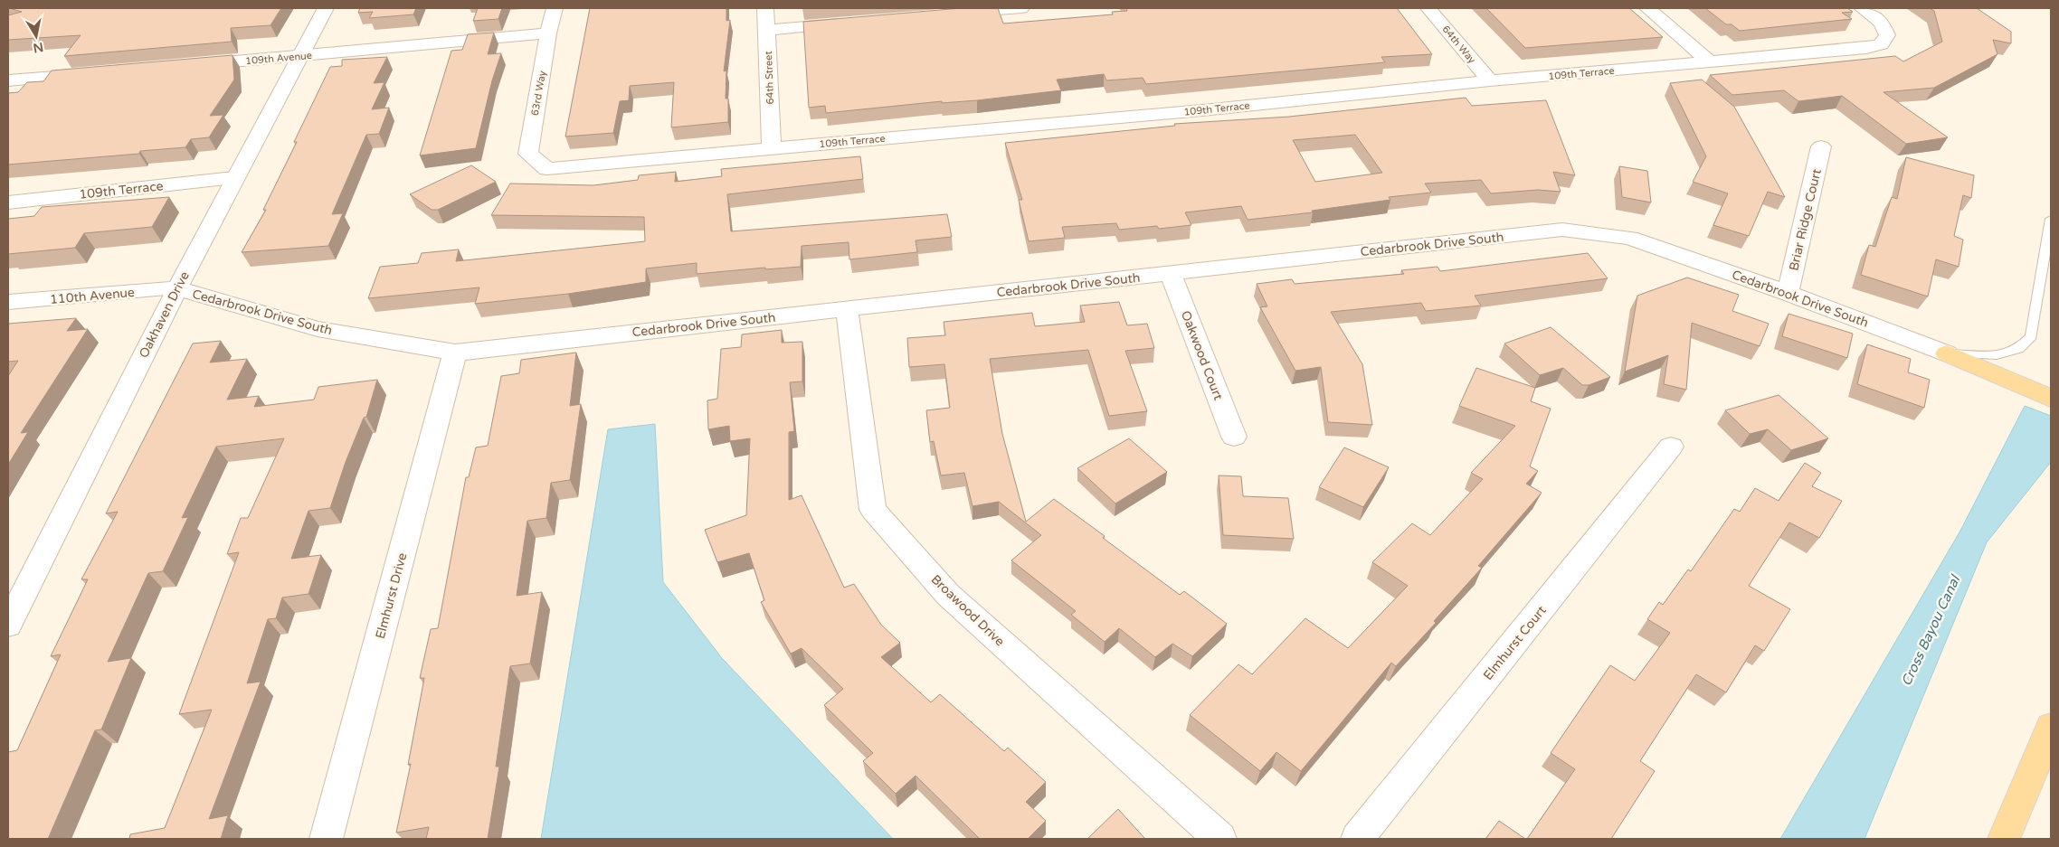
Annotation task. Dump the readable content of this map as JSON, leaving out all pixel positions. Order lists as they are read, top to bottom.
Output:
{
  "streets": {
    "street": [
      "64th Way",
      "109th Avenue",
      "109th Terrace",
      "64th Street",
      "63rd Way",
      "Briar Ridge Court",
      "Cedarbrook Drive South",
      "110th Avenue",
      "Oakhaven Drive",
      "Oakwood Court",
      "Elmhurst Drive",
      "Broawood Drive",
      "Elmhurst Court"
    ]
  },
  "crossings": [
    ["64th Way", "109th Terrace"],
    ["109th Avenue", "63rd Way"],
    ["109th Avenue", "Oakhaven Drive"],
    ["109th Terrace", "64th Street"],
    ["109th Terrace", "63rd Way"],
    ["109th Terrace", "Oakhaven Drive"],
    ["Briar Ridge Court", "Cedarbrook Drive South"],
    ["Cedarbrook Drive South", "110th Avenue"],
    ["Cedarbrook Drive South", "Oakhaven Drive"],
    ["Cedarbrook Drive South", "Oakwood Court"],
    ["Cedarbrook Drive South", "Elmhurst Drive"],
    ["Cedarbrook Drive South", "Broawood Drive"],
    ["110th Avenue", "Oakhaven Drive"]
  ],
  "water": ["Cross Bayou Canal"],
  "north": "bottom"
}
